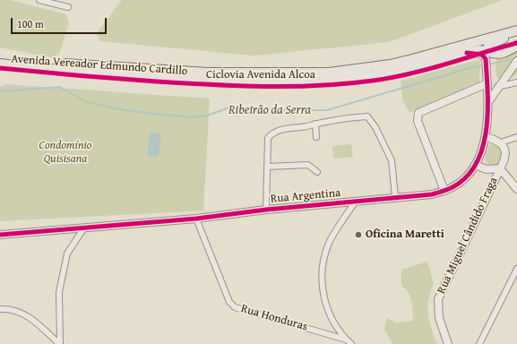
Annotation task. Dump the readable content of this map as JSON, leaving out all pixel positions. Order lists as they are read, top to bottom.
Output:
{
  "streets": {
    "main road": ["Avenida Vereador Edmundo Cardillo"],
    "street": ["Rua Argentina", "Rua Miguel Cândido Fraga", "Rua Honduras"],
    "cycle path": ["Ciclovia Avenida Alcoa"]
  },
  "crossings": [
    ["Avenida Vereador Edmundo Cardillo", "Rua Argentina"],
    ["Rua Argentina", "Rua Honduras"]
  ],
  "water": ["Ribeirão da Serra"],
  "parks": ["Condomínio Quisisana"],
  "places": ["Oficina Maretti"],
  "scale_bar": "100 m"
}
